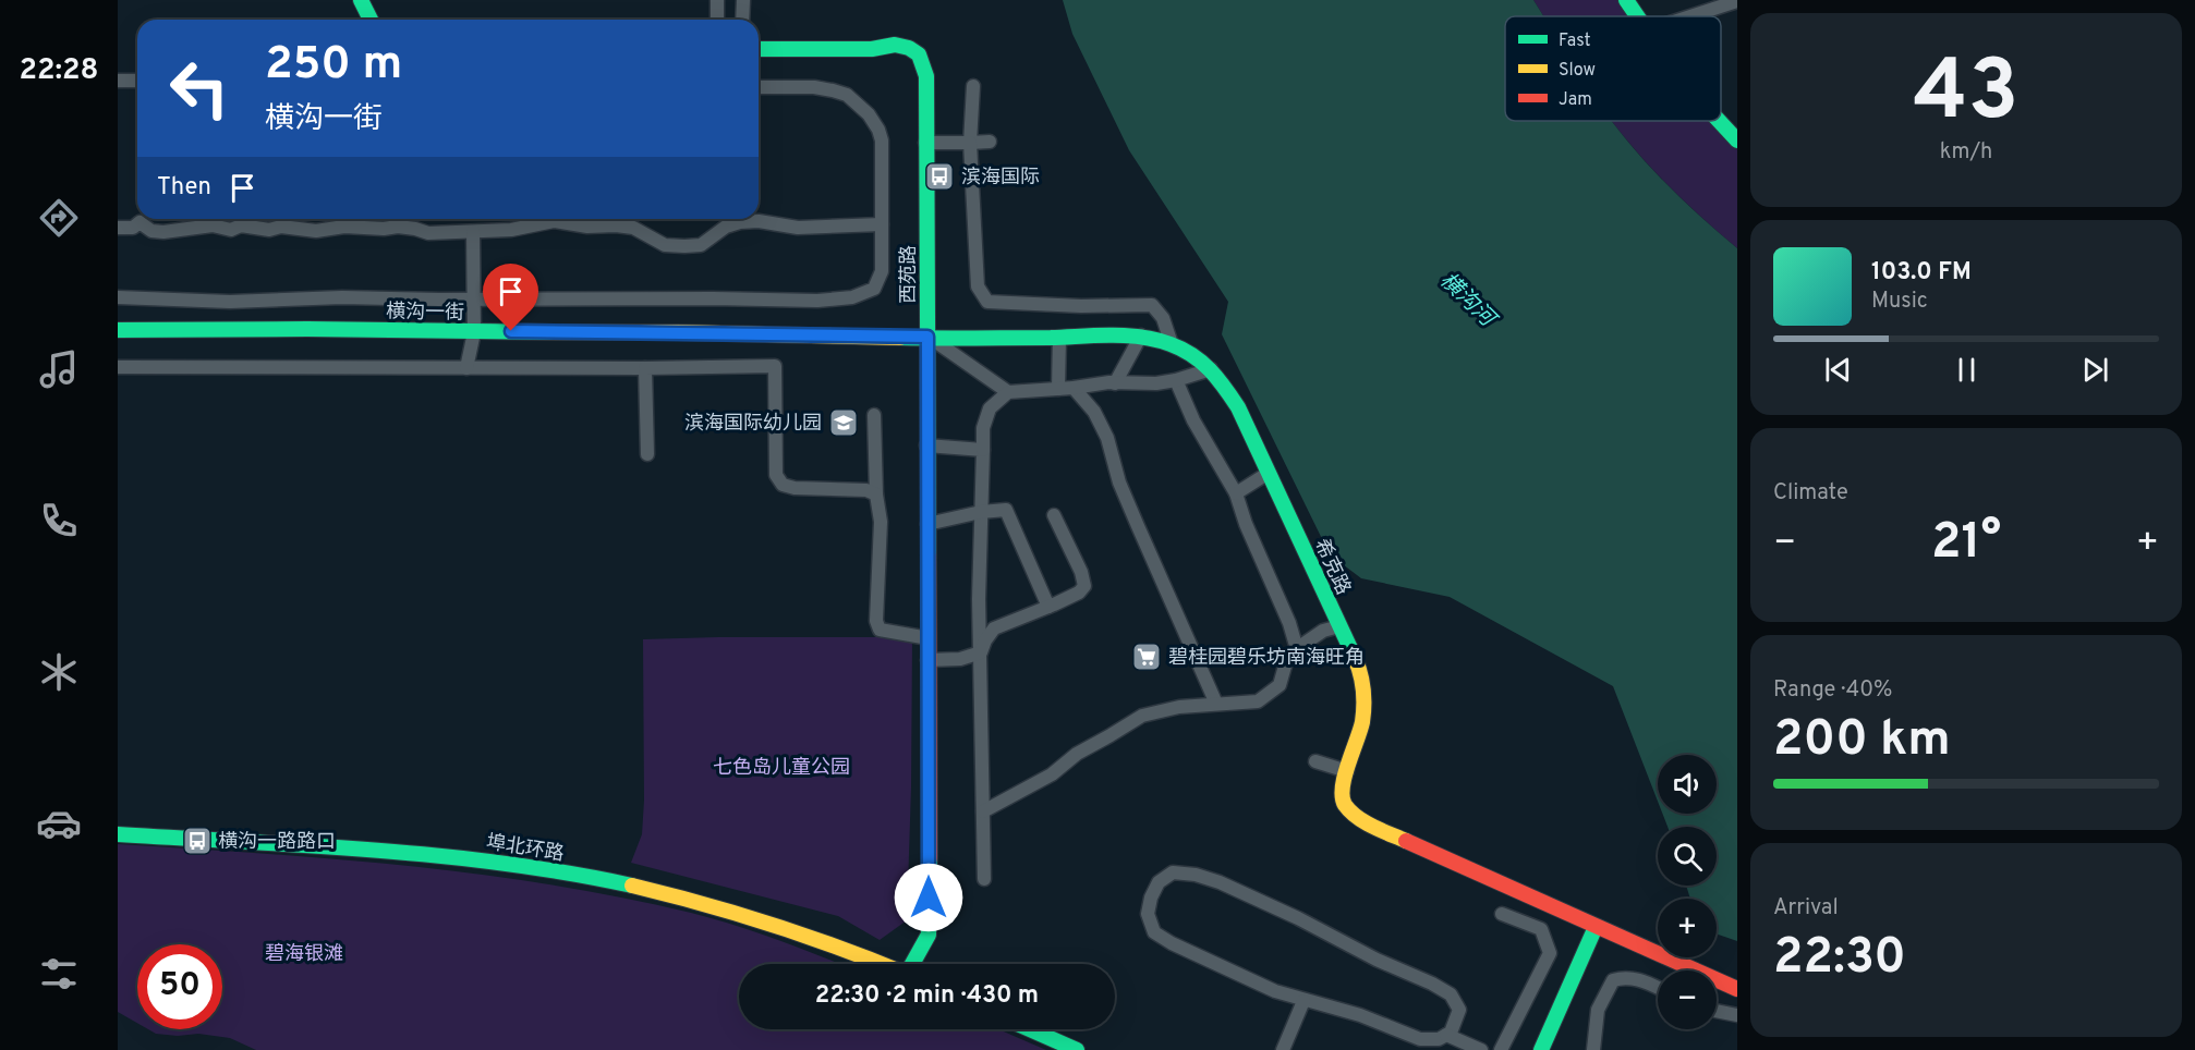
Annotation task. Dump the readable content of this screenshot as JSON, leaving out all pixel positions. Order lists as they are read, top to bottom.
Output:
{
  "streets": {
    "main road": [
      "西苑路",
      "横沟一街",
      "希克路",
      "埠北环路"
    ]
  },
  "crossings": [
    ["西苑路", "横沟一街"],
    ["西苑路", "希克路"],
    ["横沟一街", "希克路"]
  ],
  "water": ["横沟河"],
  "parks": ["七色岛儿童公园", "碧海银滩"],
  "places": {
    "bus stop": ["滨海国际", "横沟一路路口"],
    "school or university": ["滨海国际幼儿园"],
    "supermarket": ["碧桂园·碧乐坊南海旺角"]
  },
  "legend": ["Fast", "Slow", "Jam"],
  "page": {
    "tabs": "22:28",
    "tile": [
      ["43", "km/h"],
      "Climate",
      ["Range · 40%", "200 km"],
      ["Arrival", "22:30"]
    ],
    "turn": ["250 m", "横沟一街"],
    "then": "Then",
    "song": ["103.0 FM", "Music"],
    "heat": ["−", "21°", "+"],
    "map_buttons": ["+", "−"],
    "limit": "50",
    "trip": "22:30 · 2 min · 430 m"
  }
}
